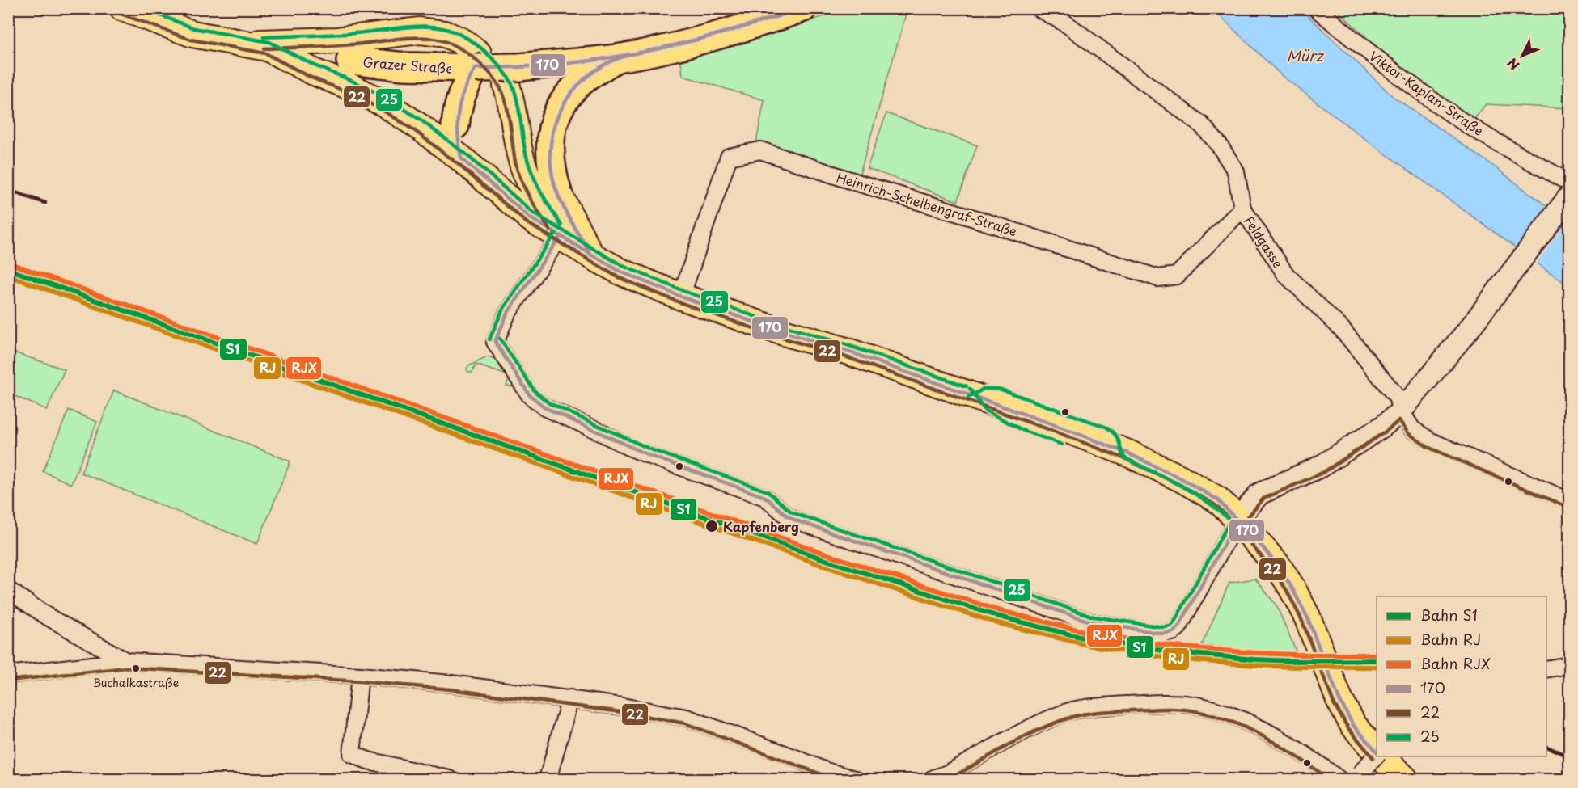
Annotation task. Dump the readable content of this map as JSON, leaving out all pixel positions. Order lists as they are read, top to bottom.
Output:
{
  "streets": {
    "highway": ["Grazer Straße"],
    "street": ["Viktor-Kaplan-Straße", "Heinrich-Scheibengraf-Straße", "Feldgasse"]
  },
  "crossings": [
    ["Heinrich-Scheibengraf-Straße", "Feldgasse"]
  ],
  "water": ["Mürz"],
  "places": ["Kapfenberg", "Buchalkastraße"],
  "lines": [
    "transit line 170",
    "transit line 25",
    "transit line 22",
    "rail line RJX",
    "rail line S1",
    "rail line RJ"
  ],
  "legend": [
    "Bahn S1",
    "Bahn RJ",
    "Bahn RJX",
    "170",
    "22",
    "25"
  ],
  "north": "bottom left"
}
